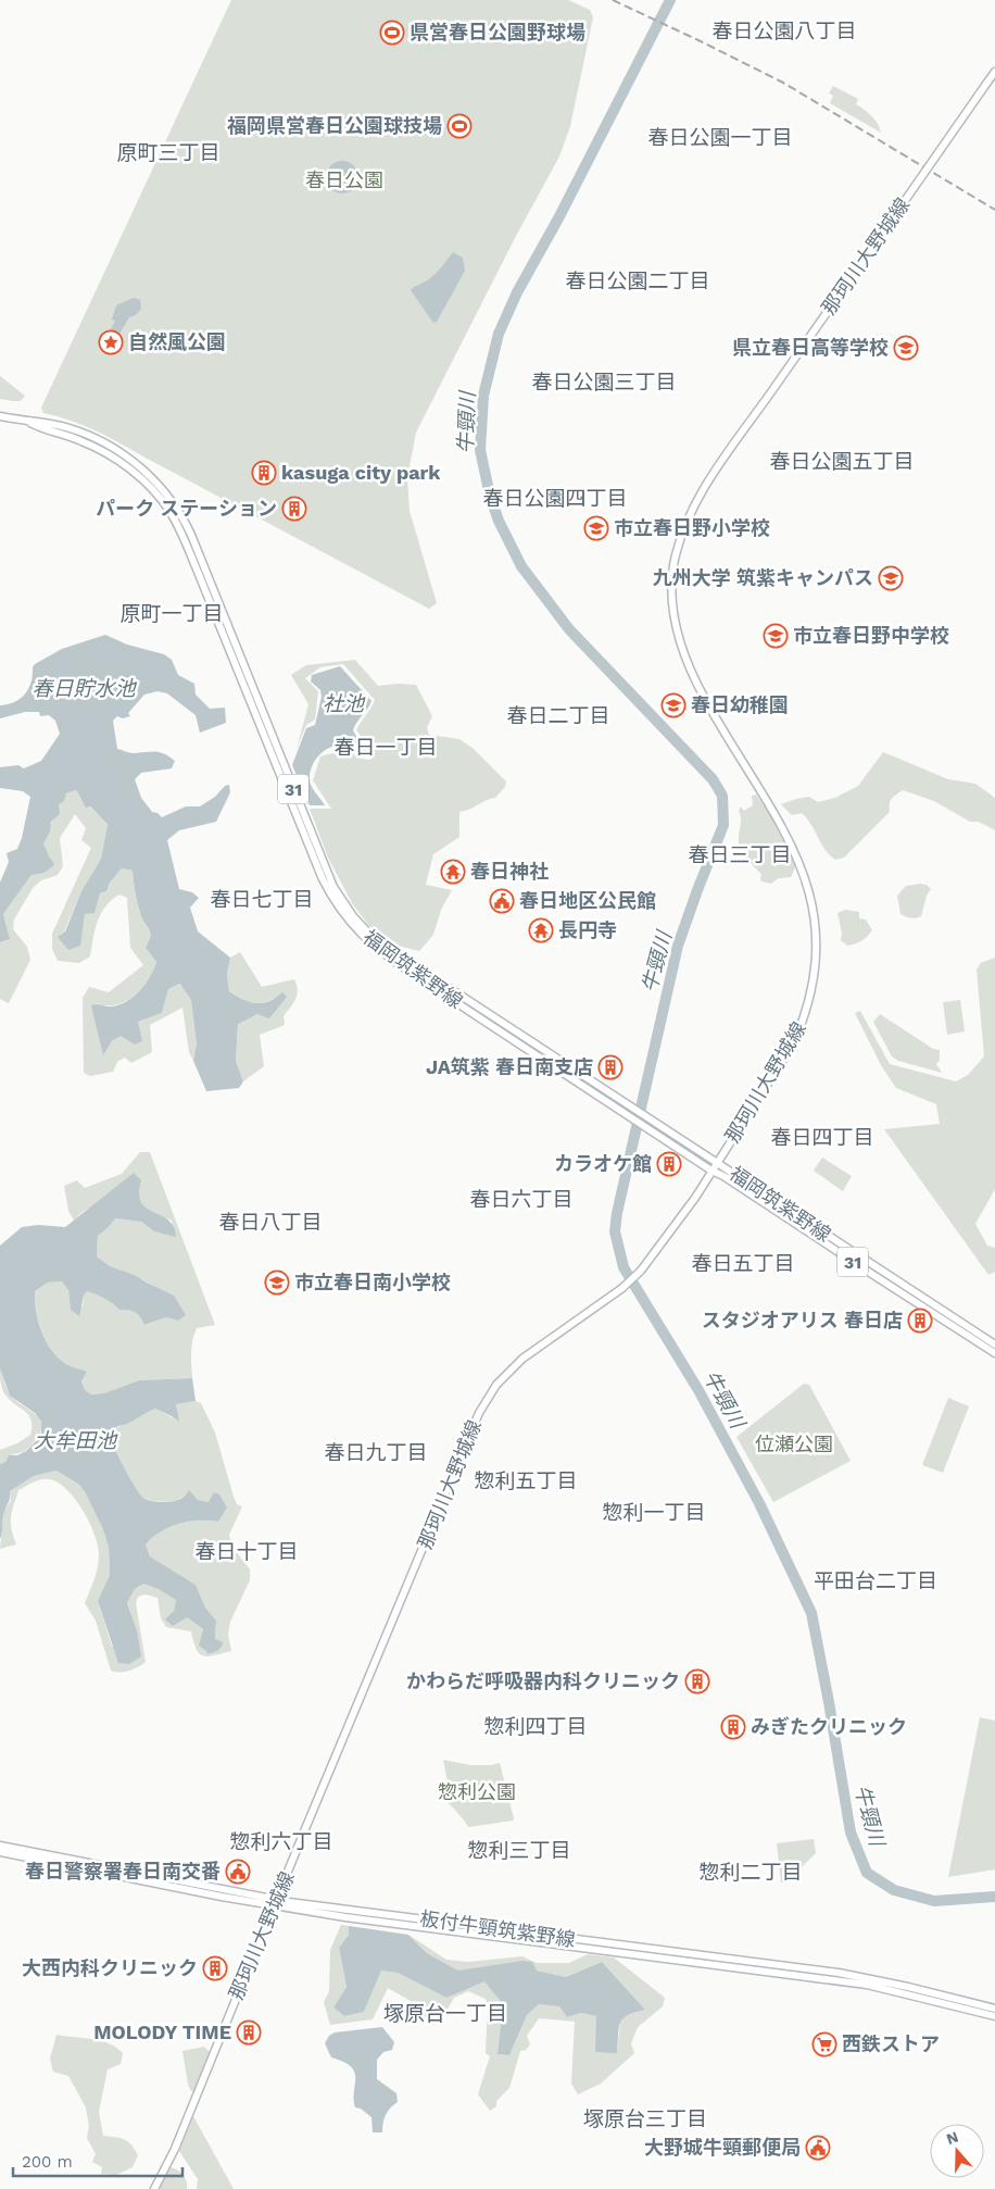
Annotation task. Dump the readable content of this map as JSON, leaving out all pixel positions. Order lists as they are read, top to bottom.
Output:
{
  "streets": {
    "main road": [
      "那珂川大野城線",
      "31",
      "福岡筑紫野線",
      "板付牛頸筑紫野線"
    ]
  },
  "crossings": [
    ["那珂川大野城線", "福岡筑紫野線"],
    ["那珂川大野城線", "板付牛頸筑紫野線"]
  ],
  "districts": [
    "春日公園八丁目",
    "春日公園一丁目",
    "原町三丁目",
    "春日公園二丁目",
    "春日公園三丁目",
    "春日公園五丁目",
    "春日公園四丁目",
    "原町一丁目",
    "春日二丁目",
    "春日一丁目",
    "春日三丁目",
    "春日七丁目",
    "春日四丁目",
    "春日六丁目",
    "春日八丁目",
    "春日五丁目",
    "春日九丁目",
    "惣利五丁目",
    "惣利一丁目",
    "春日十丁目",
    "平田台二丁目",
    "惣利四丁目",
    "惣利六丁目",
    "惣利三丁目",
    "惣利二丁目",
    "塚原台一丁目",
    "塚原台三丁目"
  ],
  "water": [
    "牛頸川",
    "春日貯水池",
    "社池",
    "大牟田池"
  ],
  "parks": ["春日公園", "位瀬公園", "惣利公園"],
  "places": {
    "sports": ["県営春日公園野球場", "福岡県営春日公園球技場"],
    "place": ["自然風公園"],
    "school or university": [
      "県立春日高等学校",
      "市立春日野小学校",
      "九州大学 筑紫キャンパス",
      "市立春日野中学校",
      "春日幼稚園",
      "市立春日南小学校"
    ],
    "building": [
      "kasuga city park",
      "パーク ステーション",
      "JA筑紫 春日南支店",
      "カラオケ館",
      "スタジオアリス 春日店",
      "かわらだ呼吸器内科クリニック",
      "みぎたクリニック",
      "大西内科クリニック",
      "MOLODY TIME"
    ],
    "temple": ["春日神社", "長円寺"],
    "public building": ["春日地区公民館", "春日警察署春日南交番", "大野城牛頸郵便局"],
    "supermarket": ["西鉄ストア"]
  },
  "scale_bar": "200 m",
  "north": "top"
}
